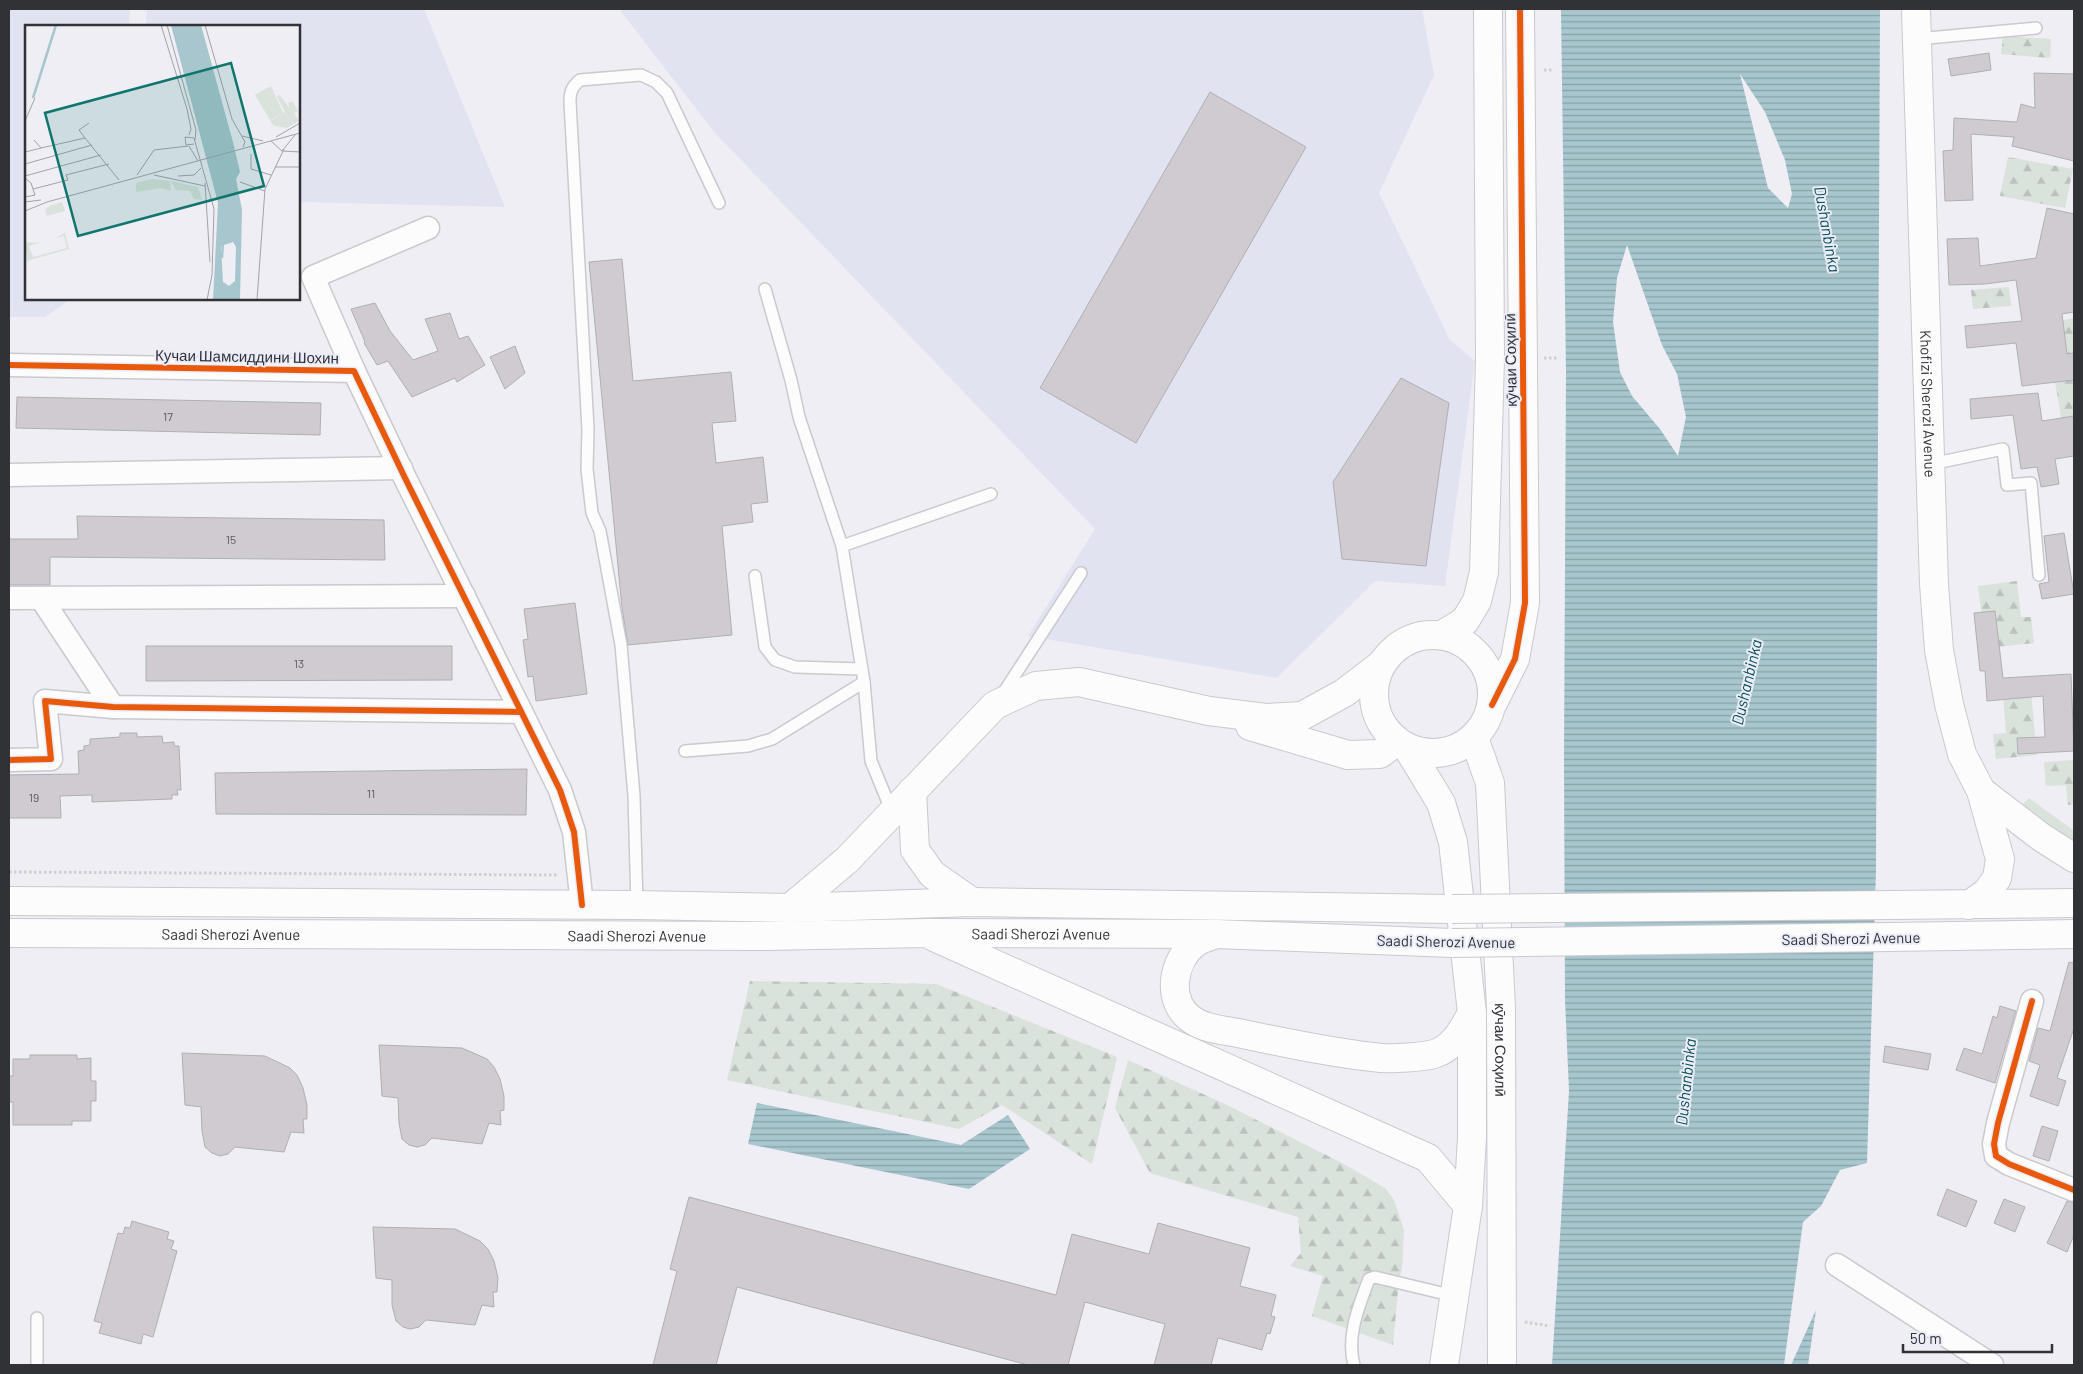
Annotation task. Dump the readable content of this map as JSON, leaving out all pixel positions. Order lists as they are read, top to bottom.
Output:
{
  "streets": {
    "main road": ["кӯчаи Соҳилӣ", "Khofizi Sherozi Avenue", "Saadi Sherozi Avenue"],
    "street": ["Кучаи Шамсиддини Шохин"]
  },
  "crossings": [
    ["Кучаи Шамсиддини Шохин", "Saadi Sherozi Avenue"]
  ],
  "water": ["Dushanbinka"],
  "house_numbers": [
    "17",
    "15",
    "13",
    "11",
    "19"
  ],
  "scale_bar": "50 m"
}
